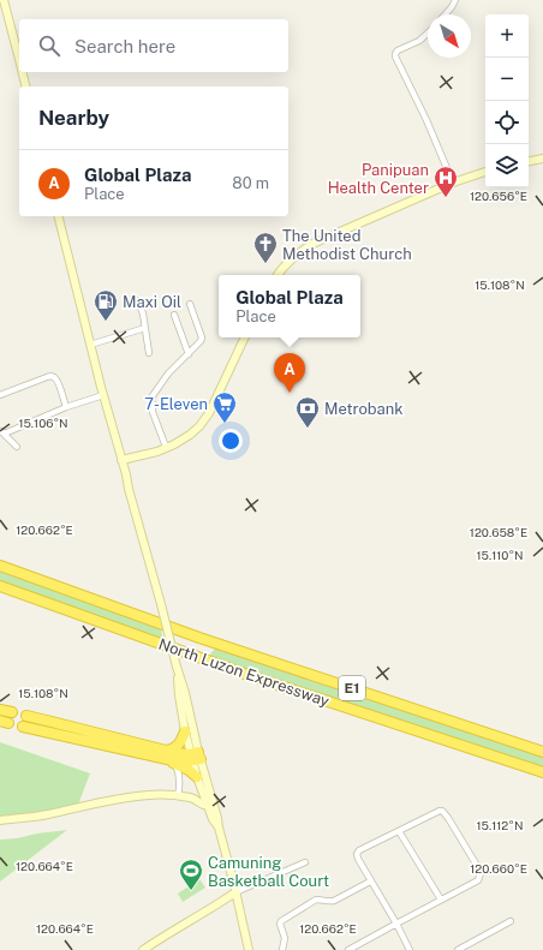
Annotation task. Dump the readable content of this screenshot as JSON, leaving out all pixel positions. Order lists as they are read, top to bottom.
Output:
{
  "streets": {
    "highway": ["North Luzon Expressway", "E1"]
  },
  "places": {
    "hospital": ["Panipuan Health Center"],
    "church": ["The United Methodist Church"],
    "fuel station": ["Maxi Oil"],
    "supermarket": ["7-Eleven"],
    "bank": ["Metrobank"],
    "sports": ["Camuning Basketball Court"]
  },
  "north": "bottom right",
  "page": {
    "map_buttons": ["+", "−"],
    "search": "Search here",
    "heading": "Nearby",
    "list": [
      {
        "mark": "A",
        "name": "Global Plaza",
        "note": "Place",
        "value": "80 m"
      }
    ],
    "popup": ["Global Plaza", "Place"],
    "pins": "A"
  },
  "coordinates": [
    "120.656°E",
    "15.108°N",
    "15.106°N",
    "120.662°E",
    "120.658°E",
    "15.110°N",
    "15.112°N",
    "120.664°E",
    "120.660°E"
  ]
}
